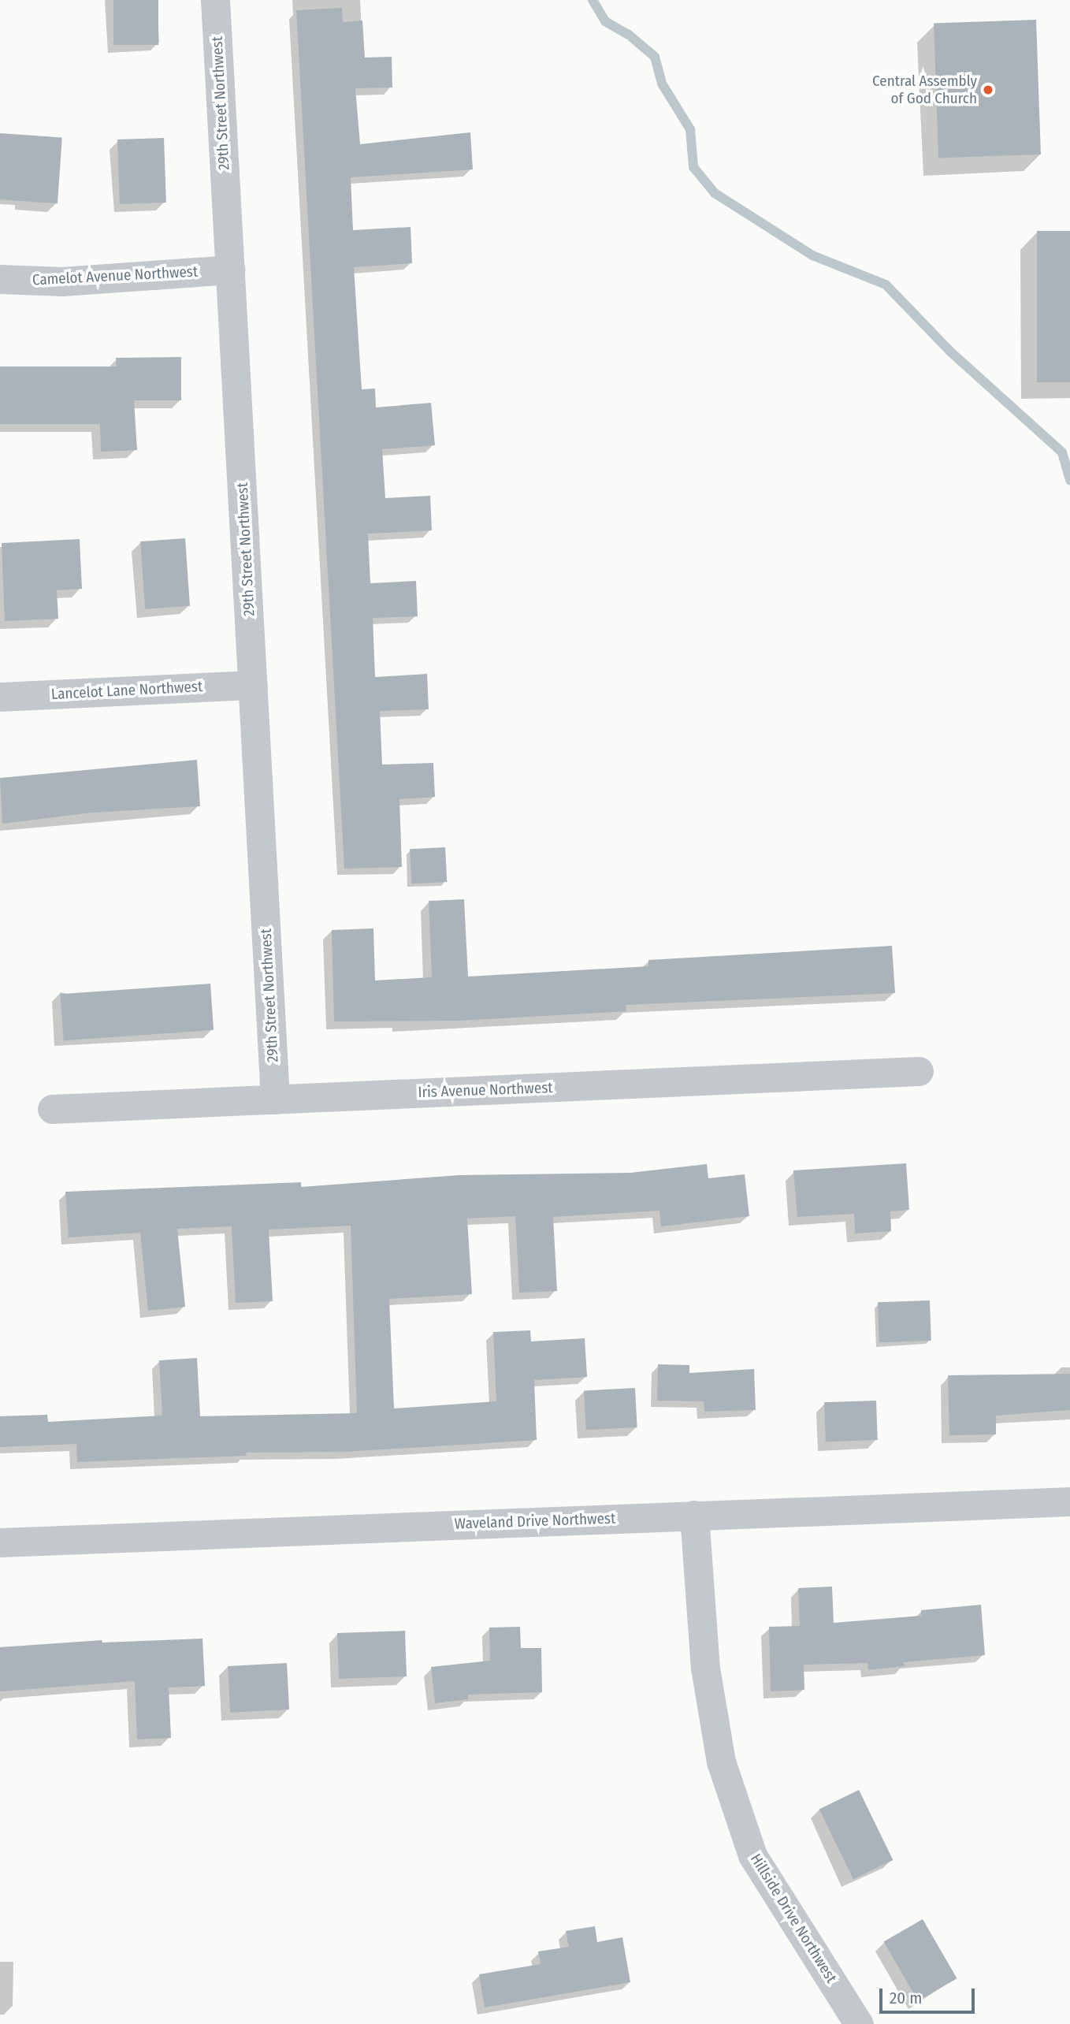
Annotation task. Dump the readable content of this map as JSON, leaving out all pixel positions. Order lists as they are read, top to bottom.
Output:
{
  "streets": {
    "street": [
      "29th Street Northwest",
      "Camelot Avenue Northwest",
      "Lancelot Lane Northwest",
      "Iris Avenue Northwest",
      "Waveland Drive Northwest",
      "Hillside Drive Northwest"
    ]
  },
  "crossings": [
    ["29th Street Northwest", "Camelot Avenue Northwest"],
    ["29th Street Northwest", "Lancelot Lane Northwest"],
    ["29th Street Northwest", "Iris Avenue Northwest"],
    ["Waveland Drive Northwest", "Hillside Drive Northwest"]
  ],
  "places": ["Central Assembly of God Church"],
  "scale_bar": "20 m"
}
